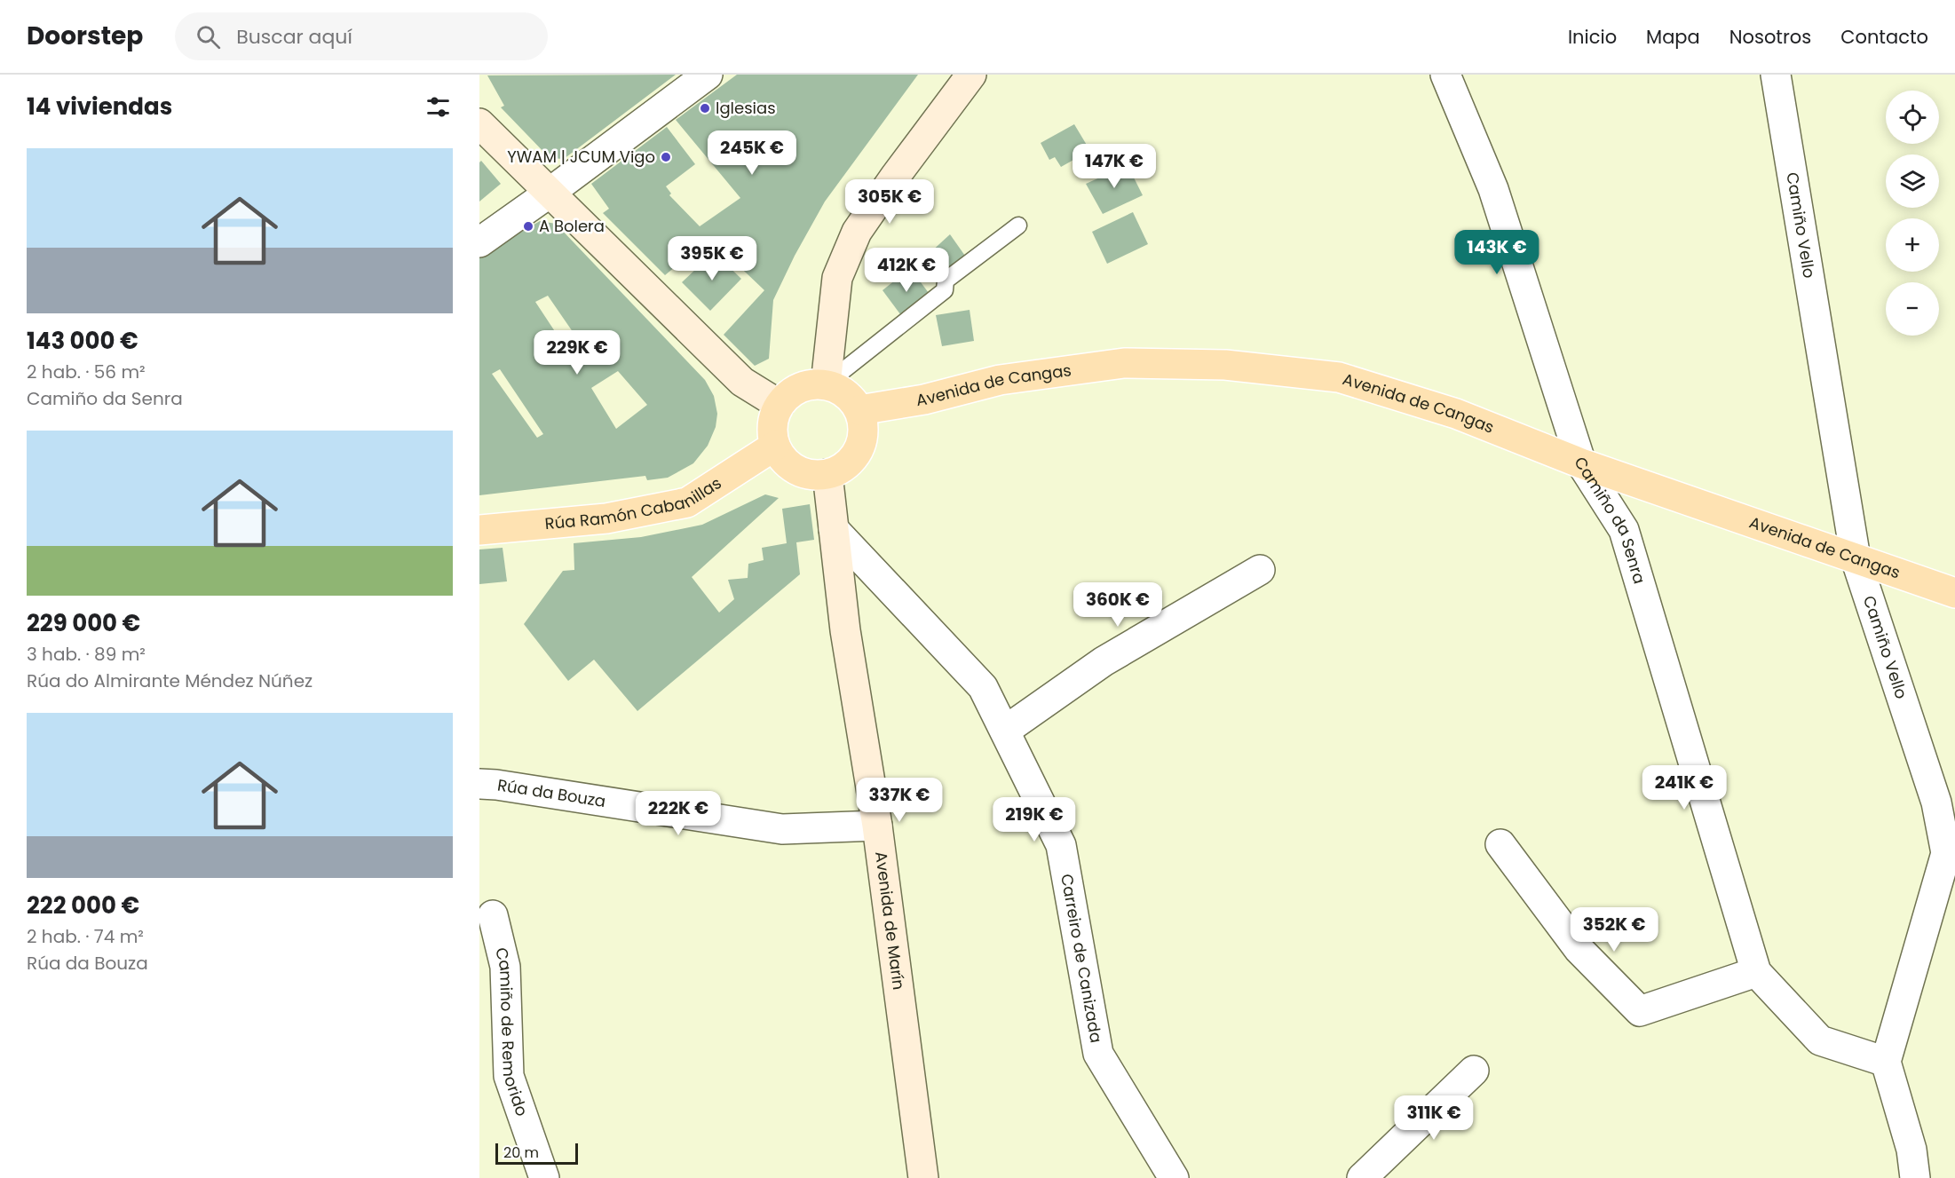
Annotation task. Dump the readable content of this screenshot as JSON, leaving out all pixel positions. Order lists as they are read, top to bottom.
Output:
{
  "streets": {
    "main road": ["Avenida de Cangas", "Rúa Ramón Cabanillas"],
    "street": [
      "Camiño Vello",
      "Camiño da Senra",
      "Rúa da Bouza",
      "Avenida de Marín",
      "Carreiro de Canizada",
      "Camiño de Remorido"
    ]
  },
  "crossings": [
    ["Camiño Vello", "Avenida de Cangas"],
    ["Camiño Vello", "Camiño da Senra"],
    ["Avenida de Cangas", "Rúa Ramón Cabanillas"],
    ["Avenida de Cangas", "Camiño da Senra"],
    ["Avenida de Cangas", "Avenida de Marín"],
    ["Rúa Ramón Cabanillas", "Avenida de Marín"],
    ["Rúa da Bouza", "Avenida de Marín"],
    ["Avenida de Marín", "Carreiro de Canizada"]
  ],
  "places": ["Iglesias", "YWAM | JCUM Vigo", "A Bolera"],
  "scale_bar": "20 m",
  "page": {
    "header": "Doorstep",
    "search": "Buscar aquí",
    "nav": [
      "Inicio",
      "Mapa",
      "Nosotros",
      "Contacto"
    ],
    "heading": "14 viviendas",
    "map_buttons": ["+", "−"],
    "price": [
      "245K €",
      "147K €",
      "305K €",
      "143K €",
      "395K €",
      "412K €",
      "229K €",
      "360K €",
      "241K €",
      "337K €",
      "222K €",
      "219K €",
      "352K €",
      "311K €"
    ],
    "list": [
      {
        "name": "143 000 €",
        "note": "2 hab. · 56 m² · Camiño da Senra"
      },
      {
        "name": "229 000 €",
        "note": "3 hab. · 89 m² · Rúa do Almirante Méndez Núñez"
      },
      {
        "name": "222 000 €",
        "note": "2 hab. · 74 m² · Rúa da Bouza"
      }
    ],
    "scale": "20 m"
  }
}
